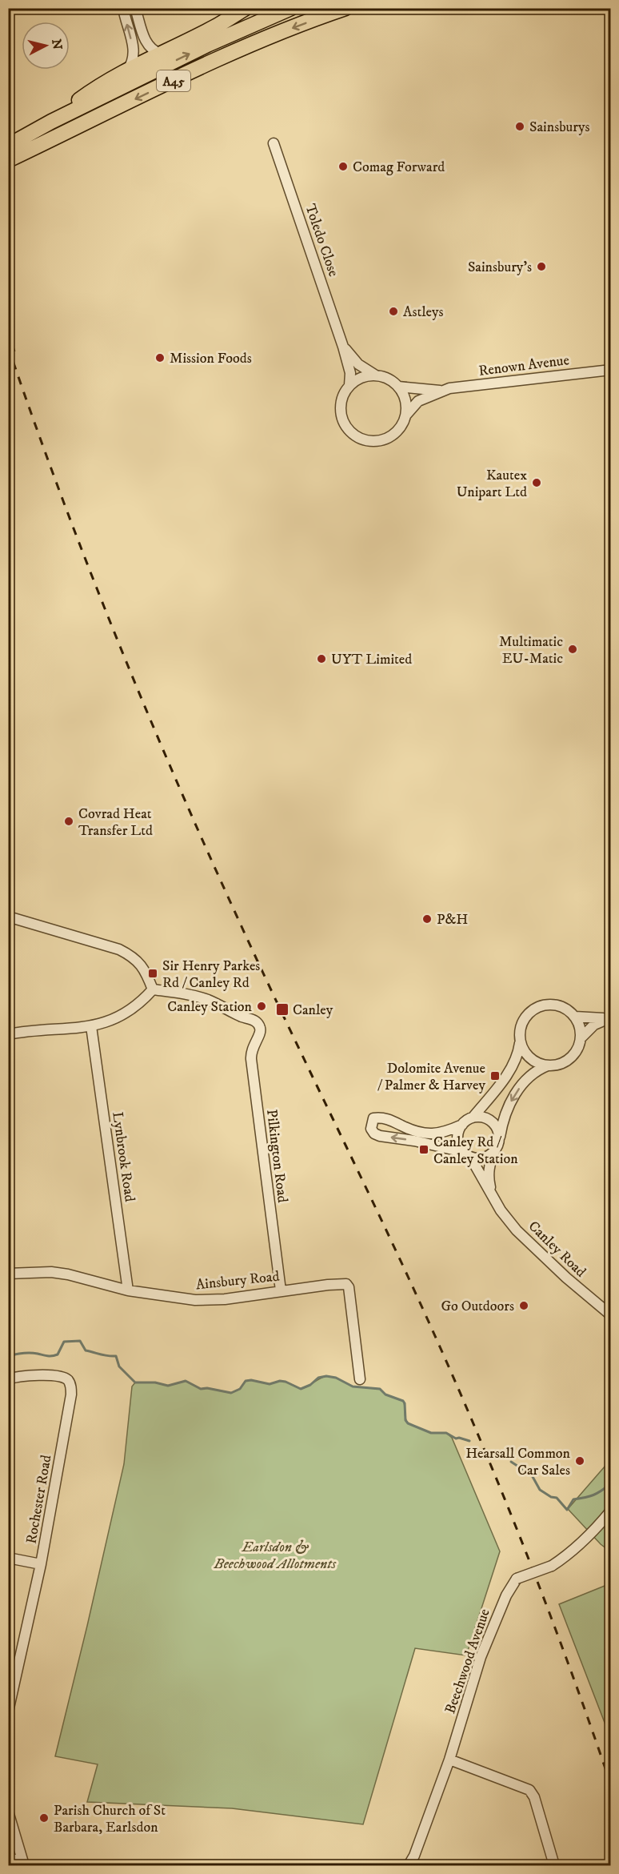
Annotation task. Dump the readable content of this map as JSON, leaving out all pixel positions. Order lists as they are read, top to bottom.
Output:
{
  "streets": {
    "highway": ["A45"],
    "street": [
      "Toledo Close",
      "Renown Avenue",
      "Pilkington Road",
      "Lynbrook Road",
      "Canley Road",
      "Ainsbury Road",
      "Rochester Road",
      "Beechwood Avenue"
    ]
  },
  "crossings": [
    ["Toledo Close", "Renown Avenue"],
    ["Pilkington Road", "Ainsbury Road"],
    ["Lynbrook Road", "Ainsbury Road"]
  ],
  "parks": ["Earlsdon & Beechwood Allotments"],
  "places": {
    "other": [
      "Sainsburys",
      "Comag Forward",
      "Sainsbury's",
      "Astleys",
      "Mission Foods",
      "Kautex Unipart Ltd",
      "Multimatic EU-Matic",
      "UYT Limited",
      "Covrad Heat Transfer Ltd",
      "P&H",
      "Canley Station",
      "Go Outdoors",
      "Hearsall Common Car Sales",
      "Parish Church of St Barbara, Earlsdon"
    ],
    "transit": [
      "Sir Henry Parkes Rd / Canley Rd",
      "Canley",
      "Dolomite Avenue / Palmer & Harvey",
      "Canley Rd / Canley Station"
    ]
  },
  "north": "right"
}
